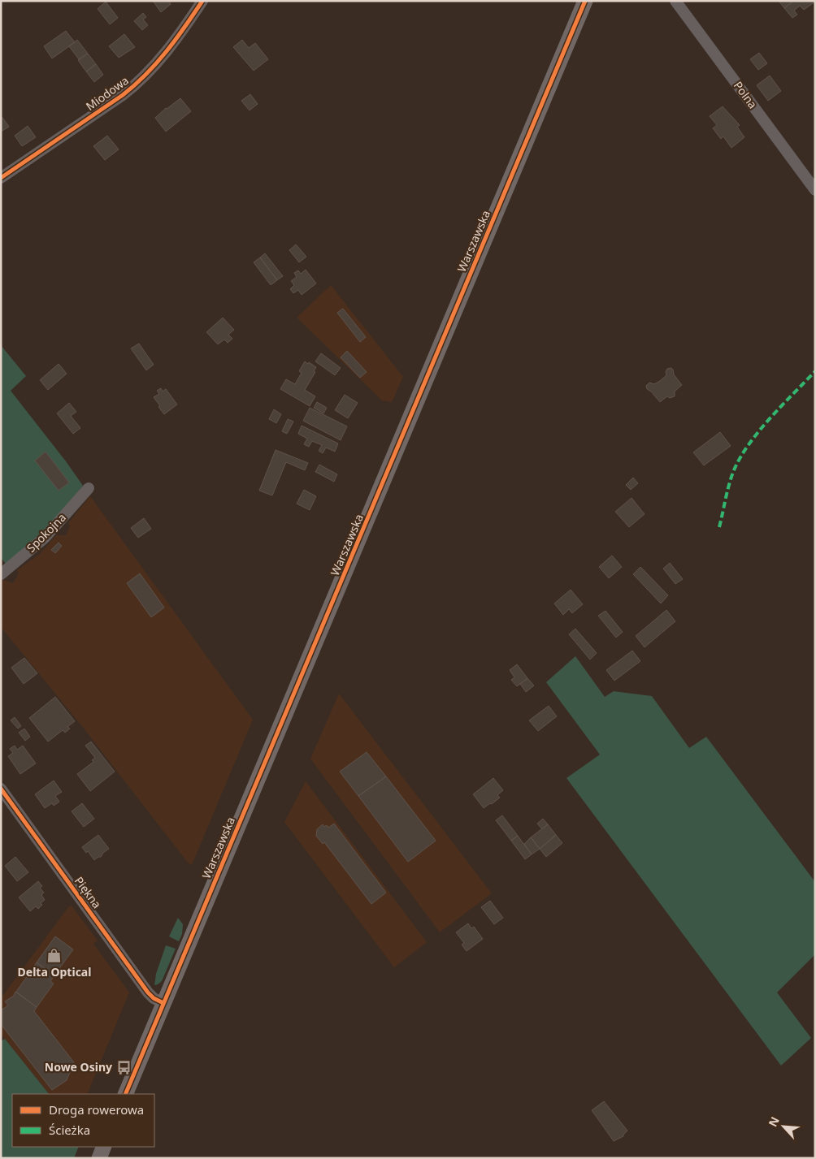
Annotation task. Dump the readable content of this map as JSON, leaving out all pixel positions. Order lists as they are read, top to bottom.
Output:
{
  "streets": {
    "main road": ["Warszawska"],
    "street": [
      "Miodowa",
      "Polna",
      "Spokojna",
      "Piękna"
    ]
  },
  "crossings": [
    ["Warszawska", "Piękna"]
  ],
  "places": {
    "shop": ["Delta Optical"],
    "bus stop": ["Nowe Osiny"]
  },
  "legend": ["Droga rowerowa", "Ścieżka"],
  "north": "top left"
}
